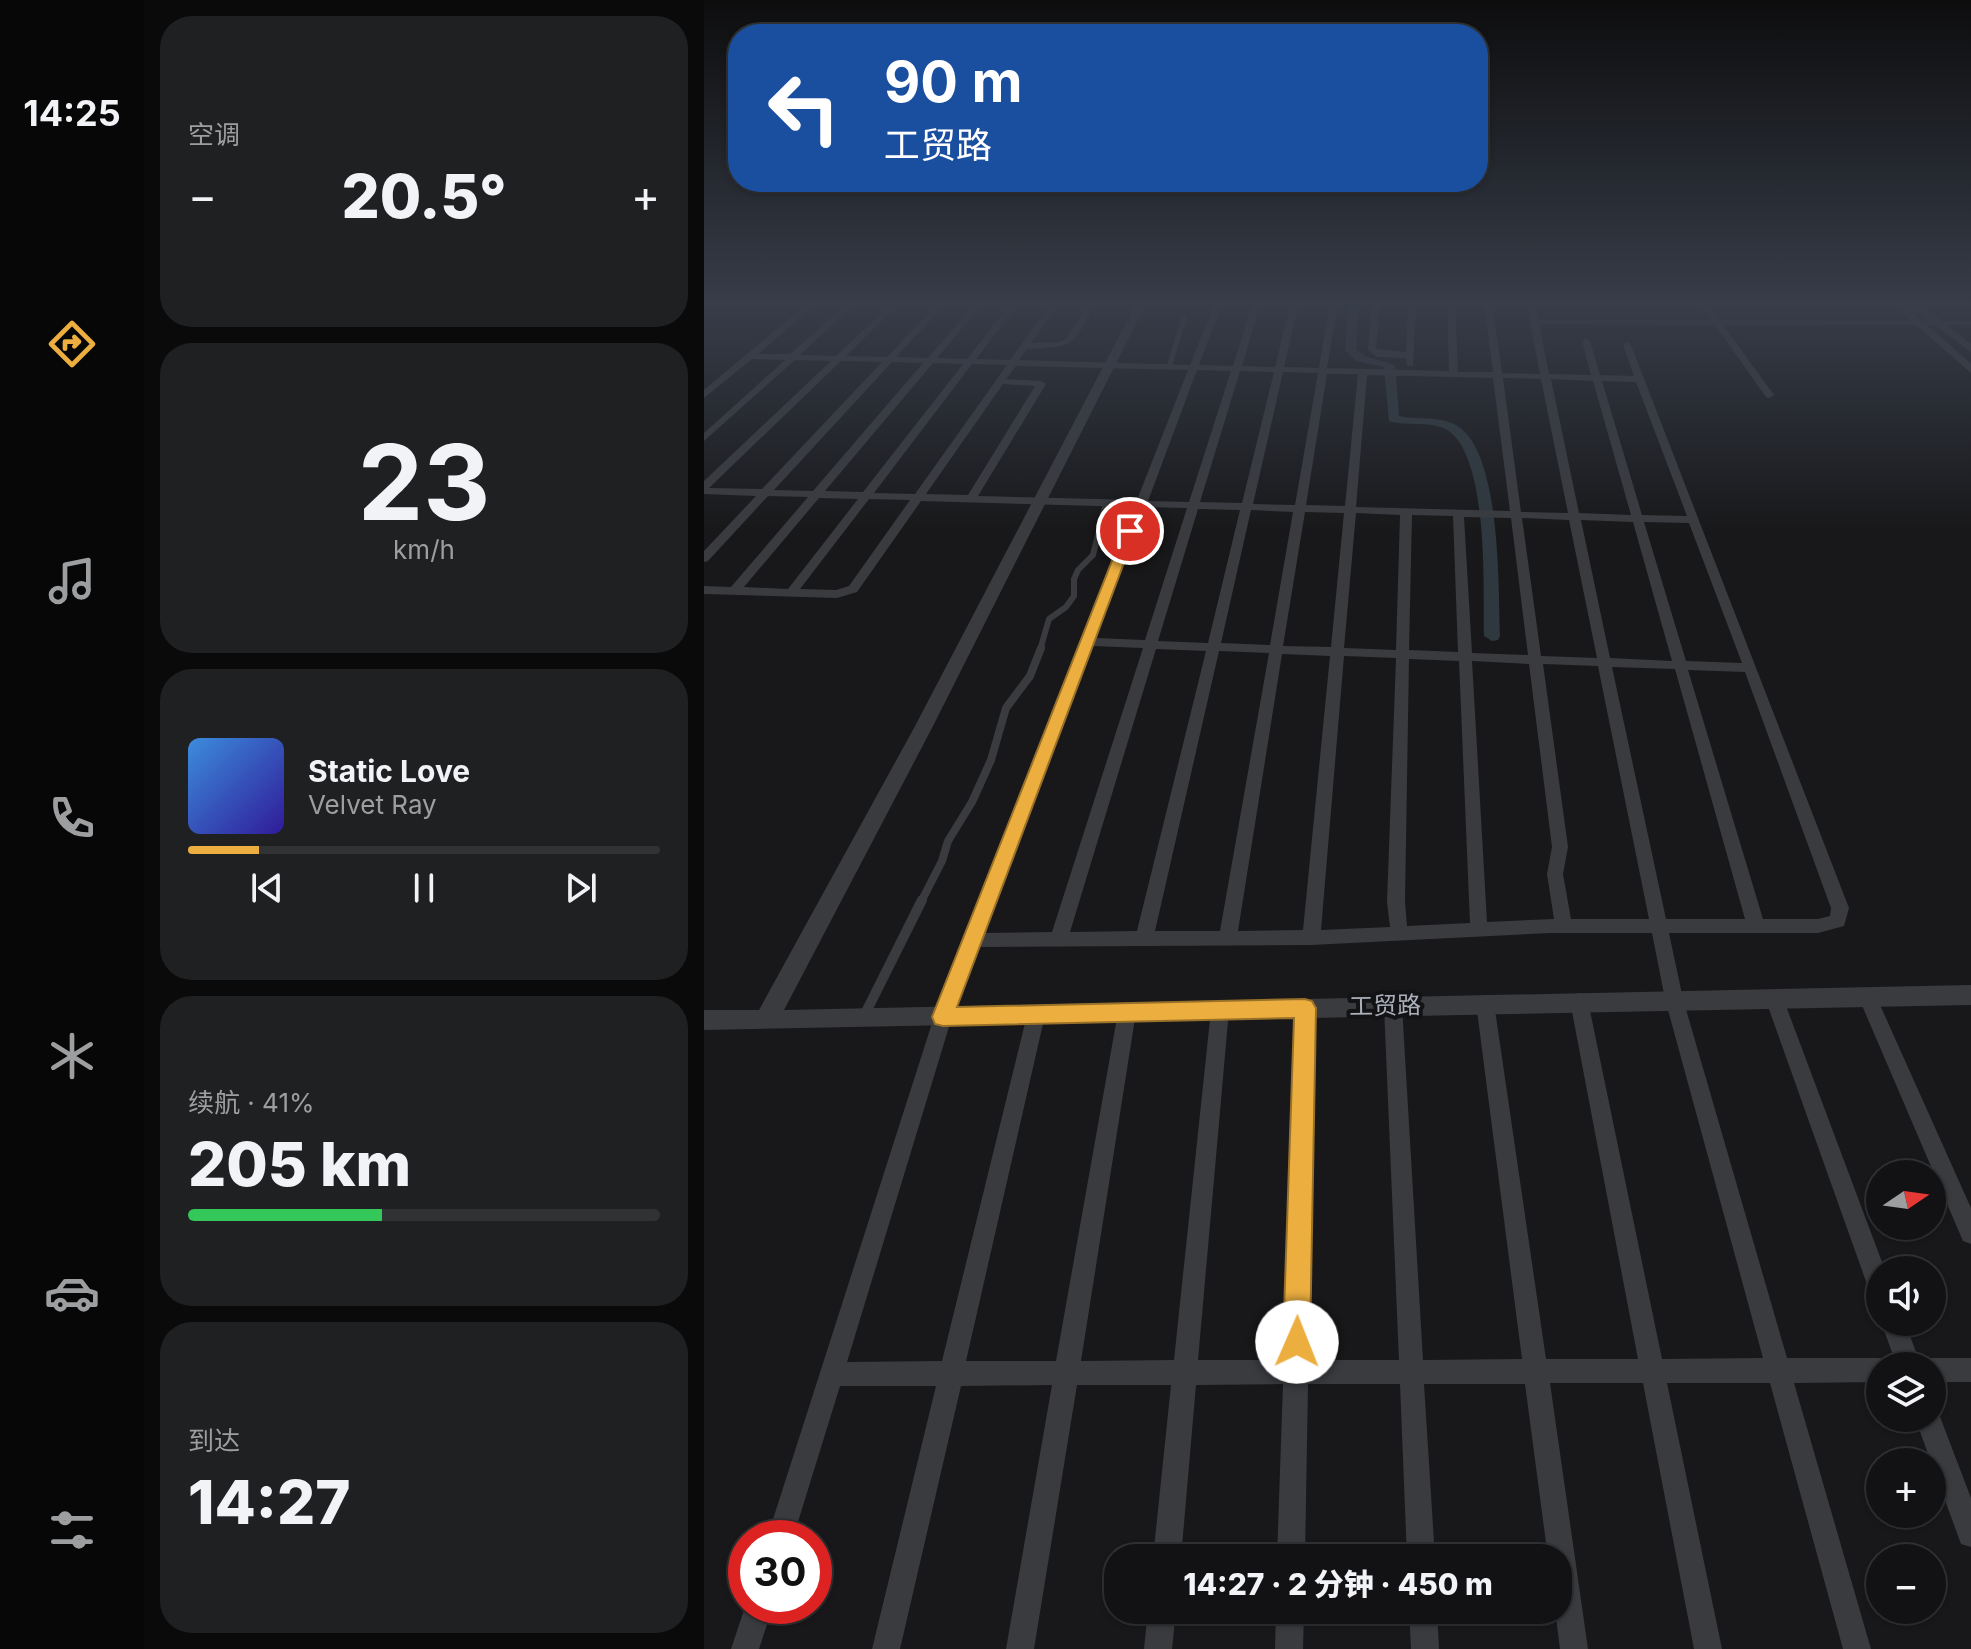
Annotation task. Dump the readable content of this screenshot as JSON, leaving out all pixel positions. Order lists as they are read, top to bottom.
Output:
{
  "streets": {
    "street": ["工贸路"]
  },
  "north": "right",
  "page": {
    "tabs": "14:25",
    "tile": [
      "空调",
      ["23", "km/h"],
      ["续航 · 41%", "205 km"],
      ["到达", "14:27"]
    ],
    "turn": ["90 m", "工贸路"],
    "heat": ["−", "20.5°", "+"],
    "song": ["Static Love", "Velvet Ray"],
    "map_buttons": ["+", "−"],
    "limit": "30",
    "trip": "14:27 · 2 分钟 · 450 m"
  }
}
